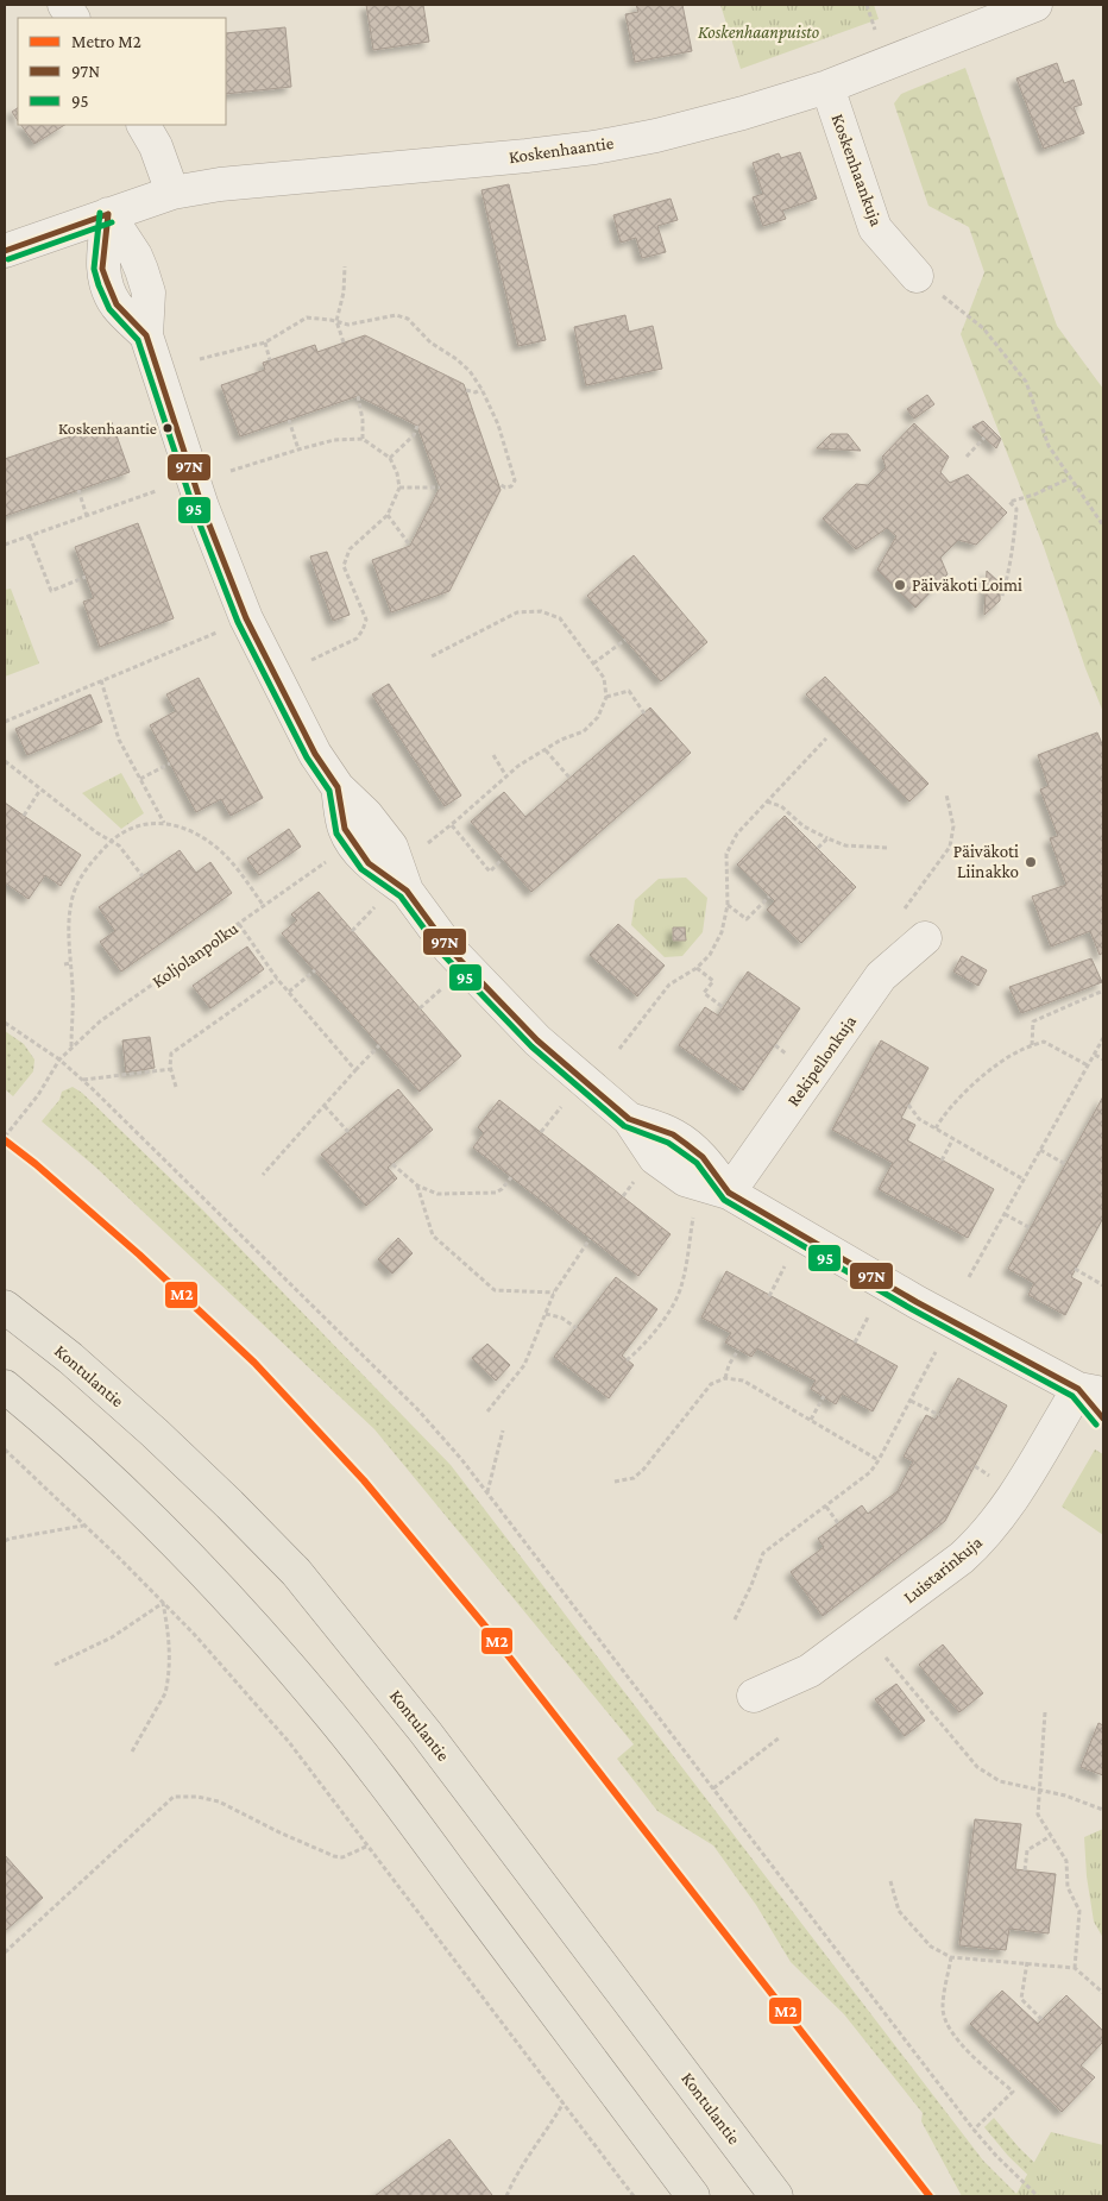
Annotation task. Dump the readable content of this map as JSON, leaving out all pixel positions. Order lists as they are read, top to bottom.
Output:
{
  "streets": {
    "main road": ["Kontulantie"],
    "street": [
      "Koskenhaantie",
      "Koskenhaankuja",
      "Rekipellonkuja",
      "Luistarinkuja"
    ],
    "path": ["Koljolanpolku"]
  },
  "crossings": [
    ["Koskenhaantie", "Koskenhaankuja"]
  ],
  "parks": ["Koskenhaanpuisto"],
  "places": ["Koskenhaantie", "Päiväkoti Loimi", "Päiväkoti Liinakko"],
  "lines": ["transit line 95", "transit line 97N", "metro line M2"],
  "legend": ["Metro M2", "97N", "95"]
}
